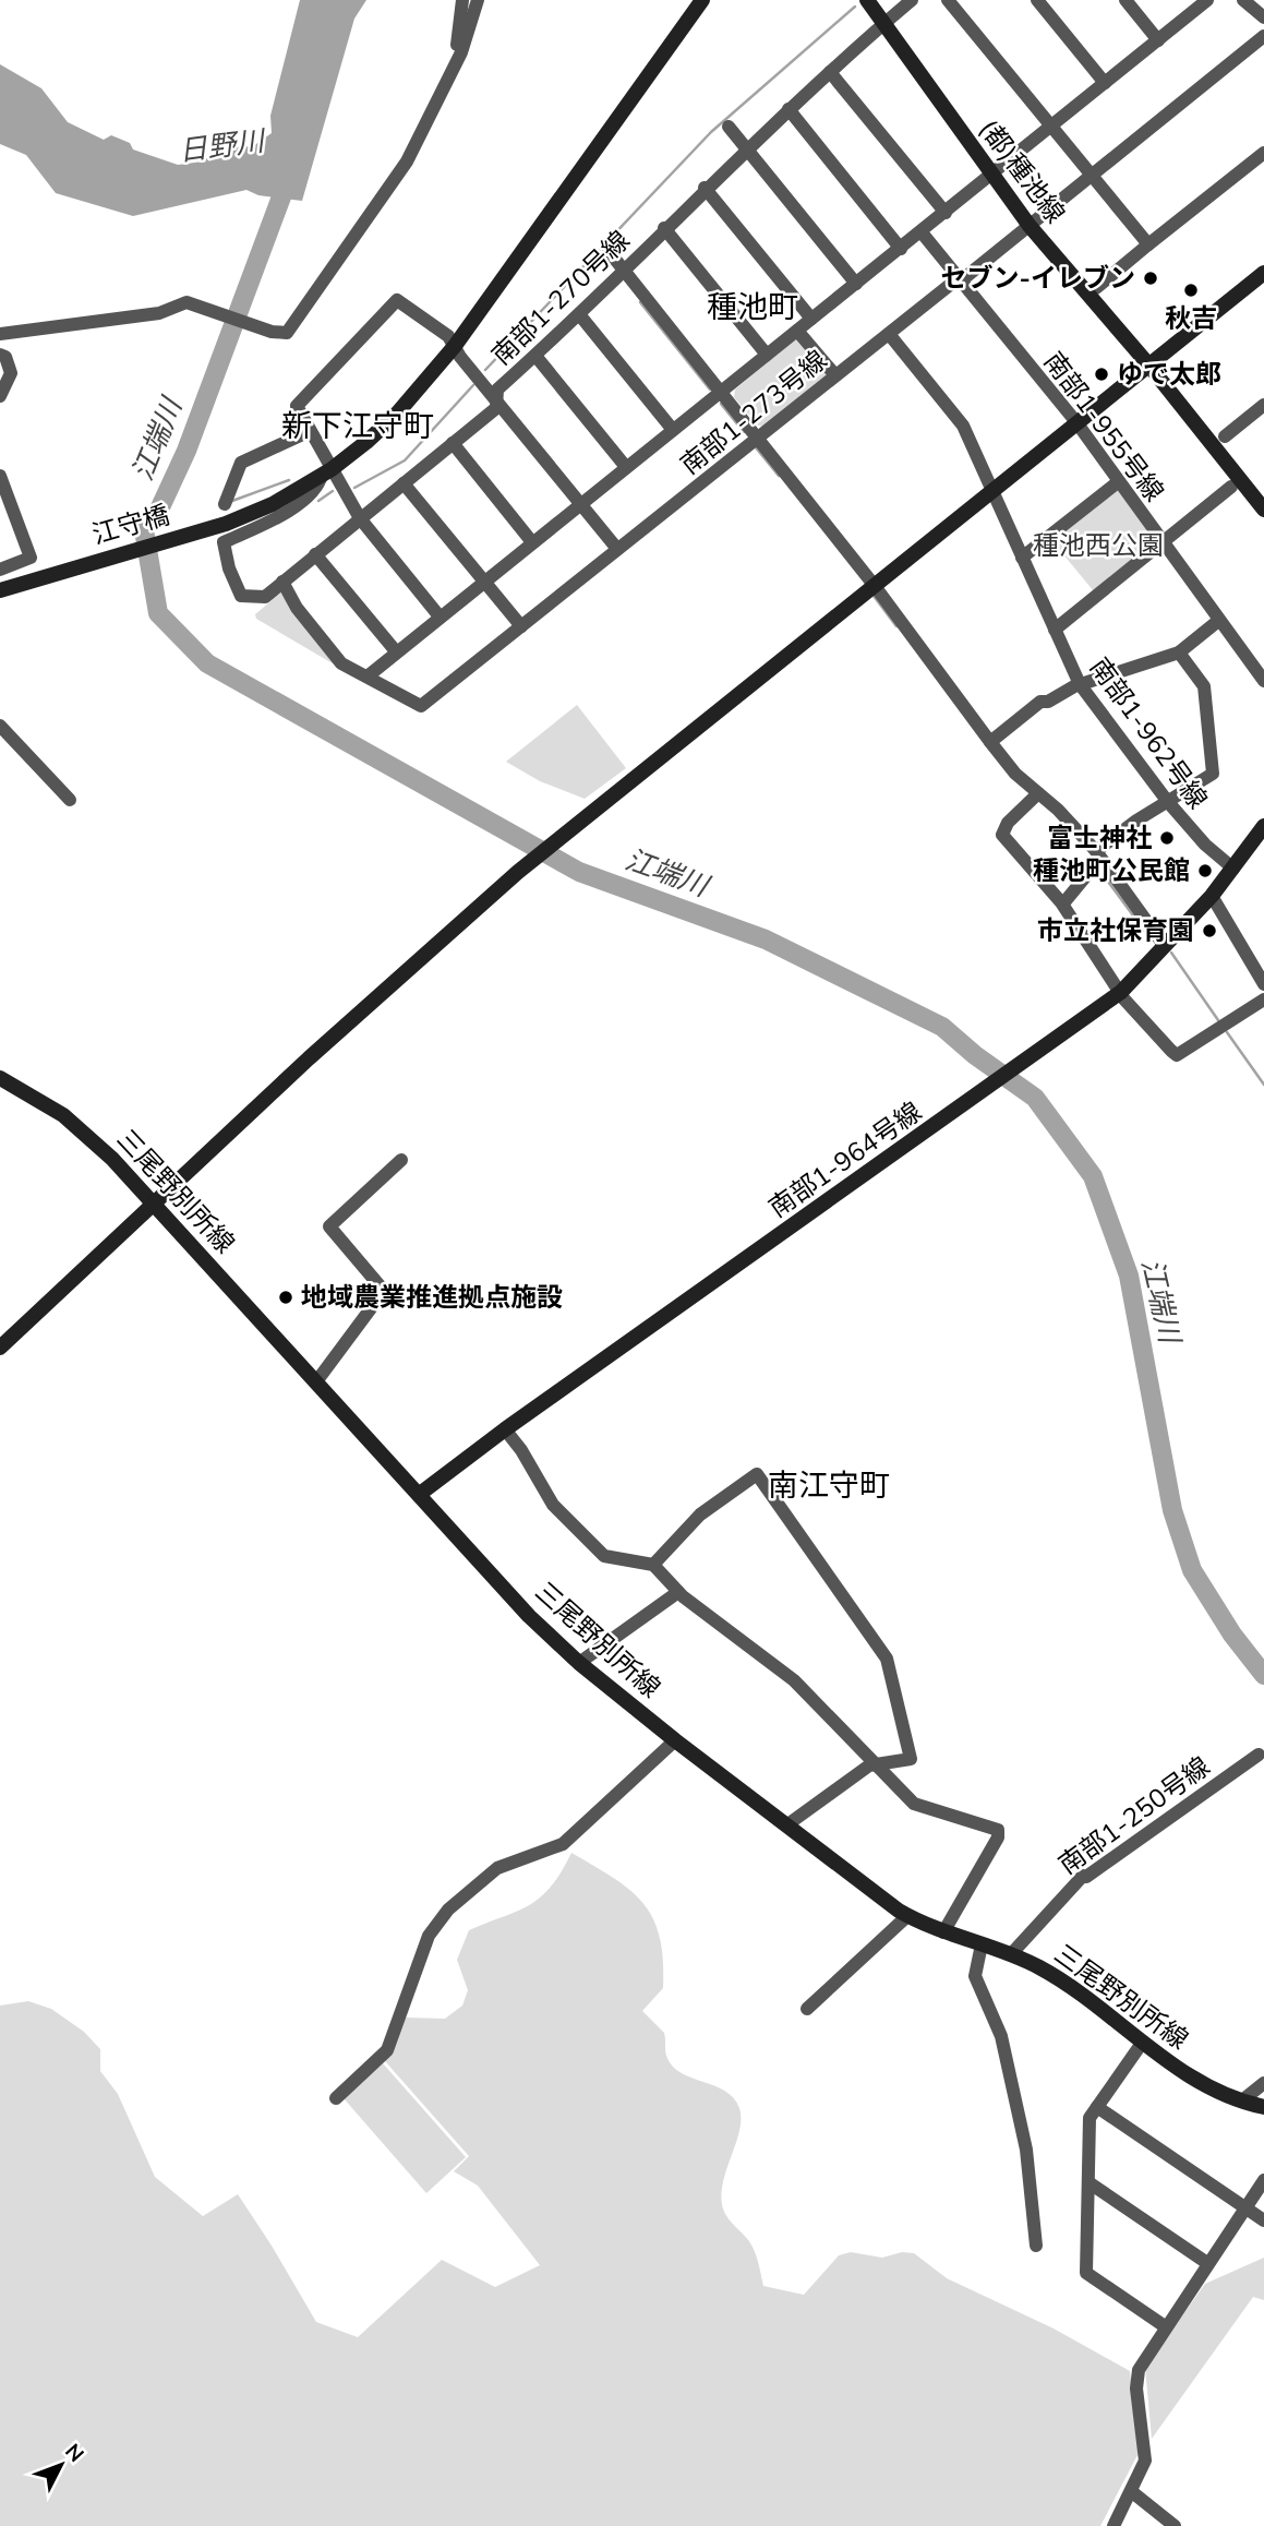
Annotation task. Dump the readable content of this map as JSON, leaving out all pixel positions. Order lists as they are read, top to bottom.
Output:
{
  "streets": {
    "street": [
      "(都)種池線",
      "南部1-270号線",
      "南部1-273号線",
      "南部1-955号線",
      "江守橋",
      "南部1-962号線",
      "南部1-964号線",
      "三尾野別所線",
      "南部1-250号線"
    ]
  },
  "crossings": [
    ["(都)種池線", "南部1-270号線"],
    ["(都)種池線", "南部1-273号線"],
    ["南部1-270号線", "南部1-273号線"],
    ["南部1-270号線", "江守橋"],
    ["南部1-273号線", "南部1-955号線"],
    ["南部1-273号線", "南部1-962号線"],
    ["南部1-962号線", "南部1-964号線"],
    ["南部1-964号線", "三尾野別所線"],
    ["三尾野別所線", "南部1-250号線"]
  ],
  "districts": ["種池町", "新下江守町", "南江守町"],
  "water": ["日野川", "江端川"],
  "parks": ["種池西公園"],
  "places": [
    "セブン-イレブン",
    "秋吉",
    "ゆで太郎",
    "富士神社",
    "種池町公民館",
    "市立社保育園",
    "地域農業推進拠点施設"
  ],
  "north": "top right"
}
